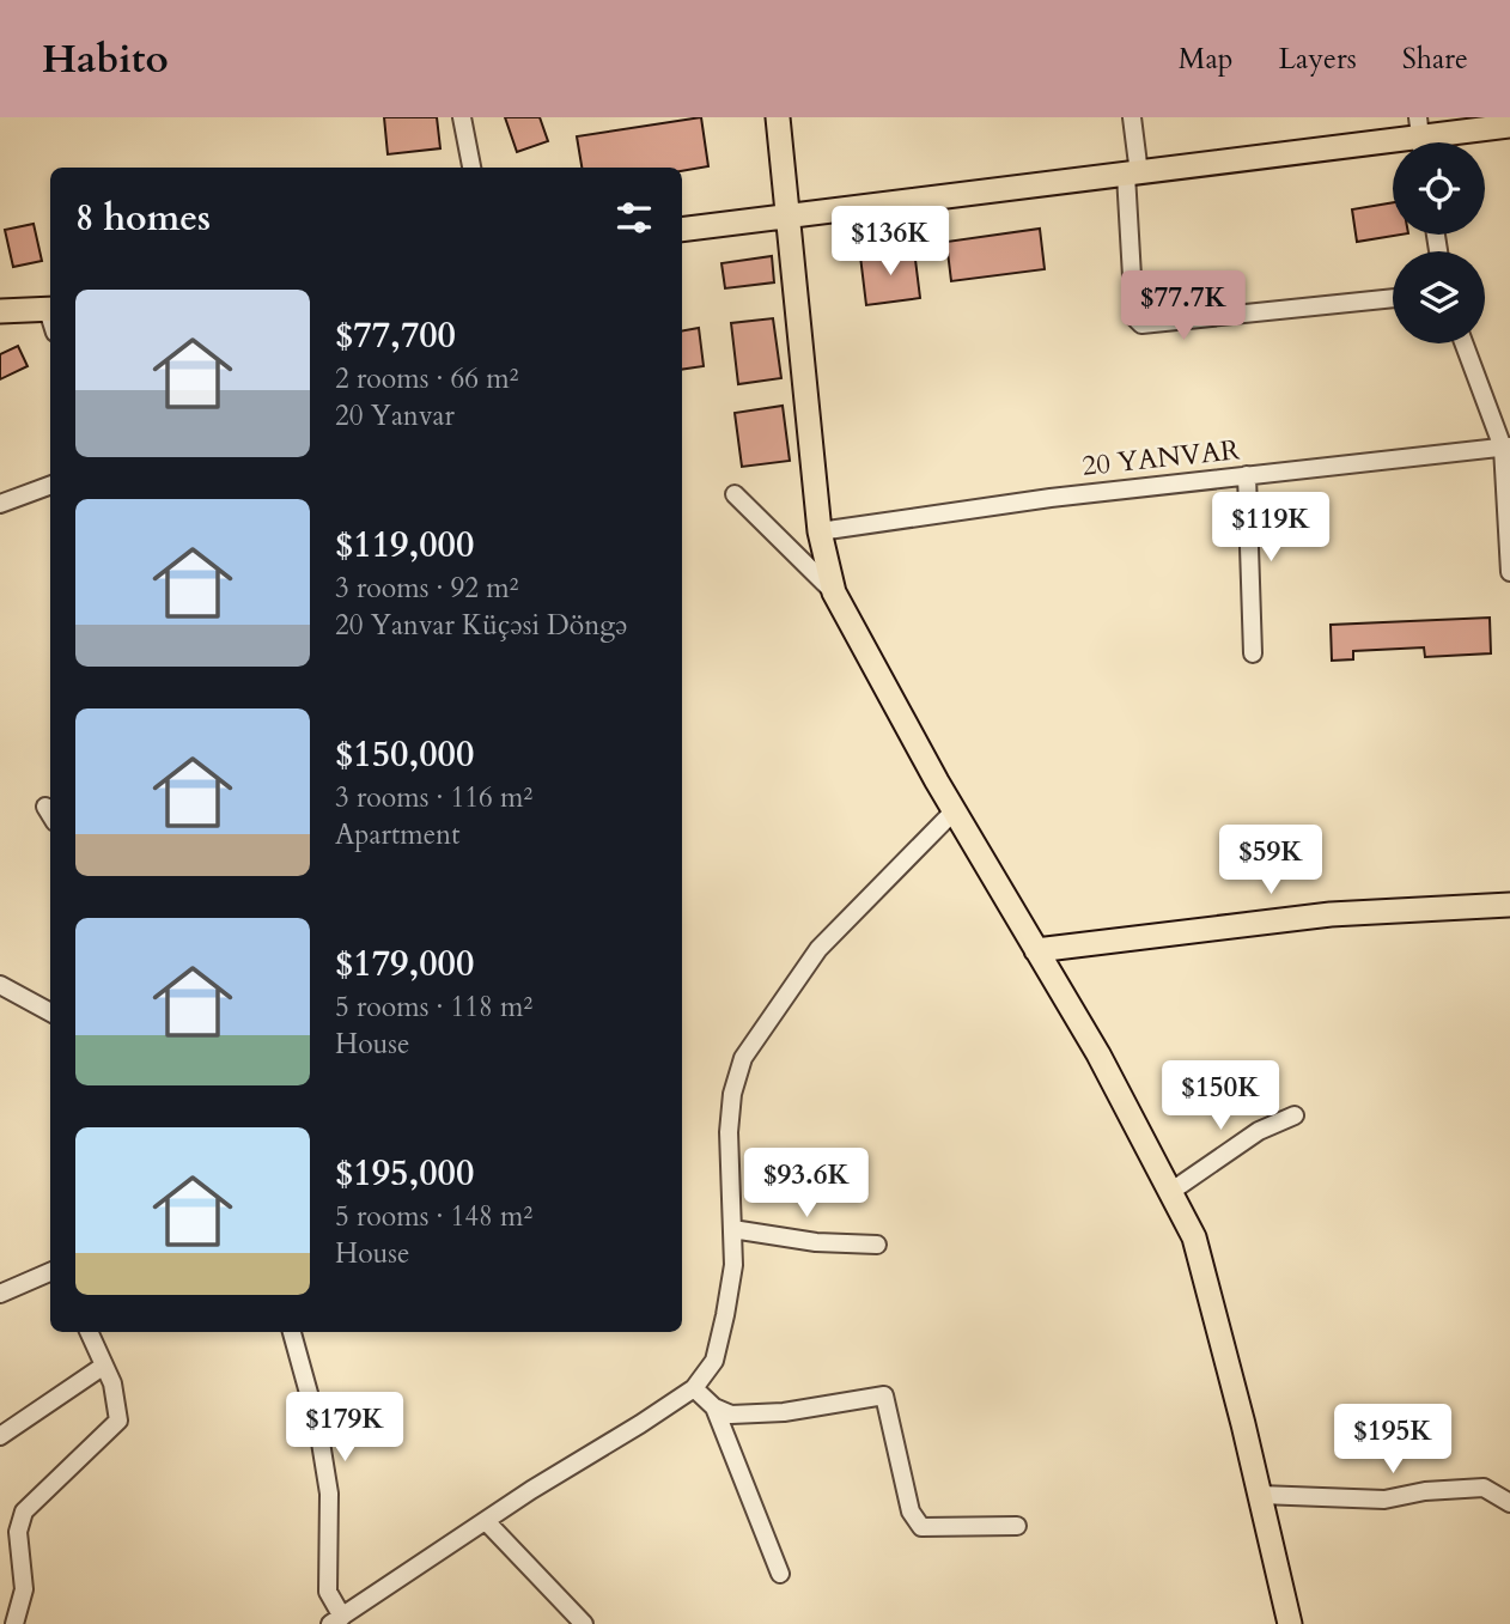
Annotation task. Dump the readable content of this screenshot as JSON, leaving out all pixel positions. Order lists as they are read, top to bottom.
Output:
{
  "streets": {
    "street": ["20 YANVAR"]
  },
  "page": {
    "header": "Habito",
    "nav": ["Map", "Layers", "Share"],
    "heading": "8 homes",
    "price": [
      "$136K",
      "$77.7K",
      "$119K",
      "$59K",
      "$150K",
      "$93.6K",
      "$179K",
      "$195K"
    ],
    "list": [
      {
        "name": "$77,700",
        "note": "2 rooms · 66 m² · 20 Yanvar"
      },
      {
        "name": "$119,000",
        "note": "3 rooms · 92 m² · 20 Yanvar Küçəsi Döngə"
      },
      {
        "name": "$150,000",
        "note": "3 rooms · 116 m² · Apartment"
      },
      {
        "name": "$179,000",
        "note": "5 rooms · 118 m² · House"
      },
      {
        "name": "$195,000",
        "note": "5 rooms · 148 m² · House"
      }
    ]
  }
}
